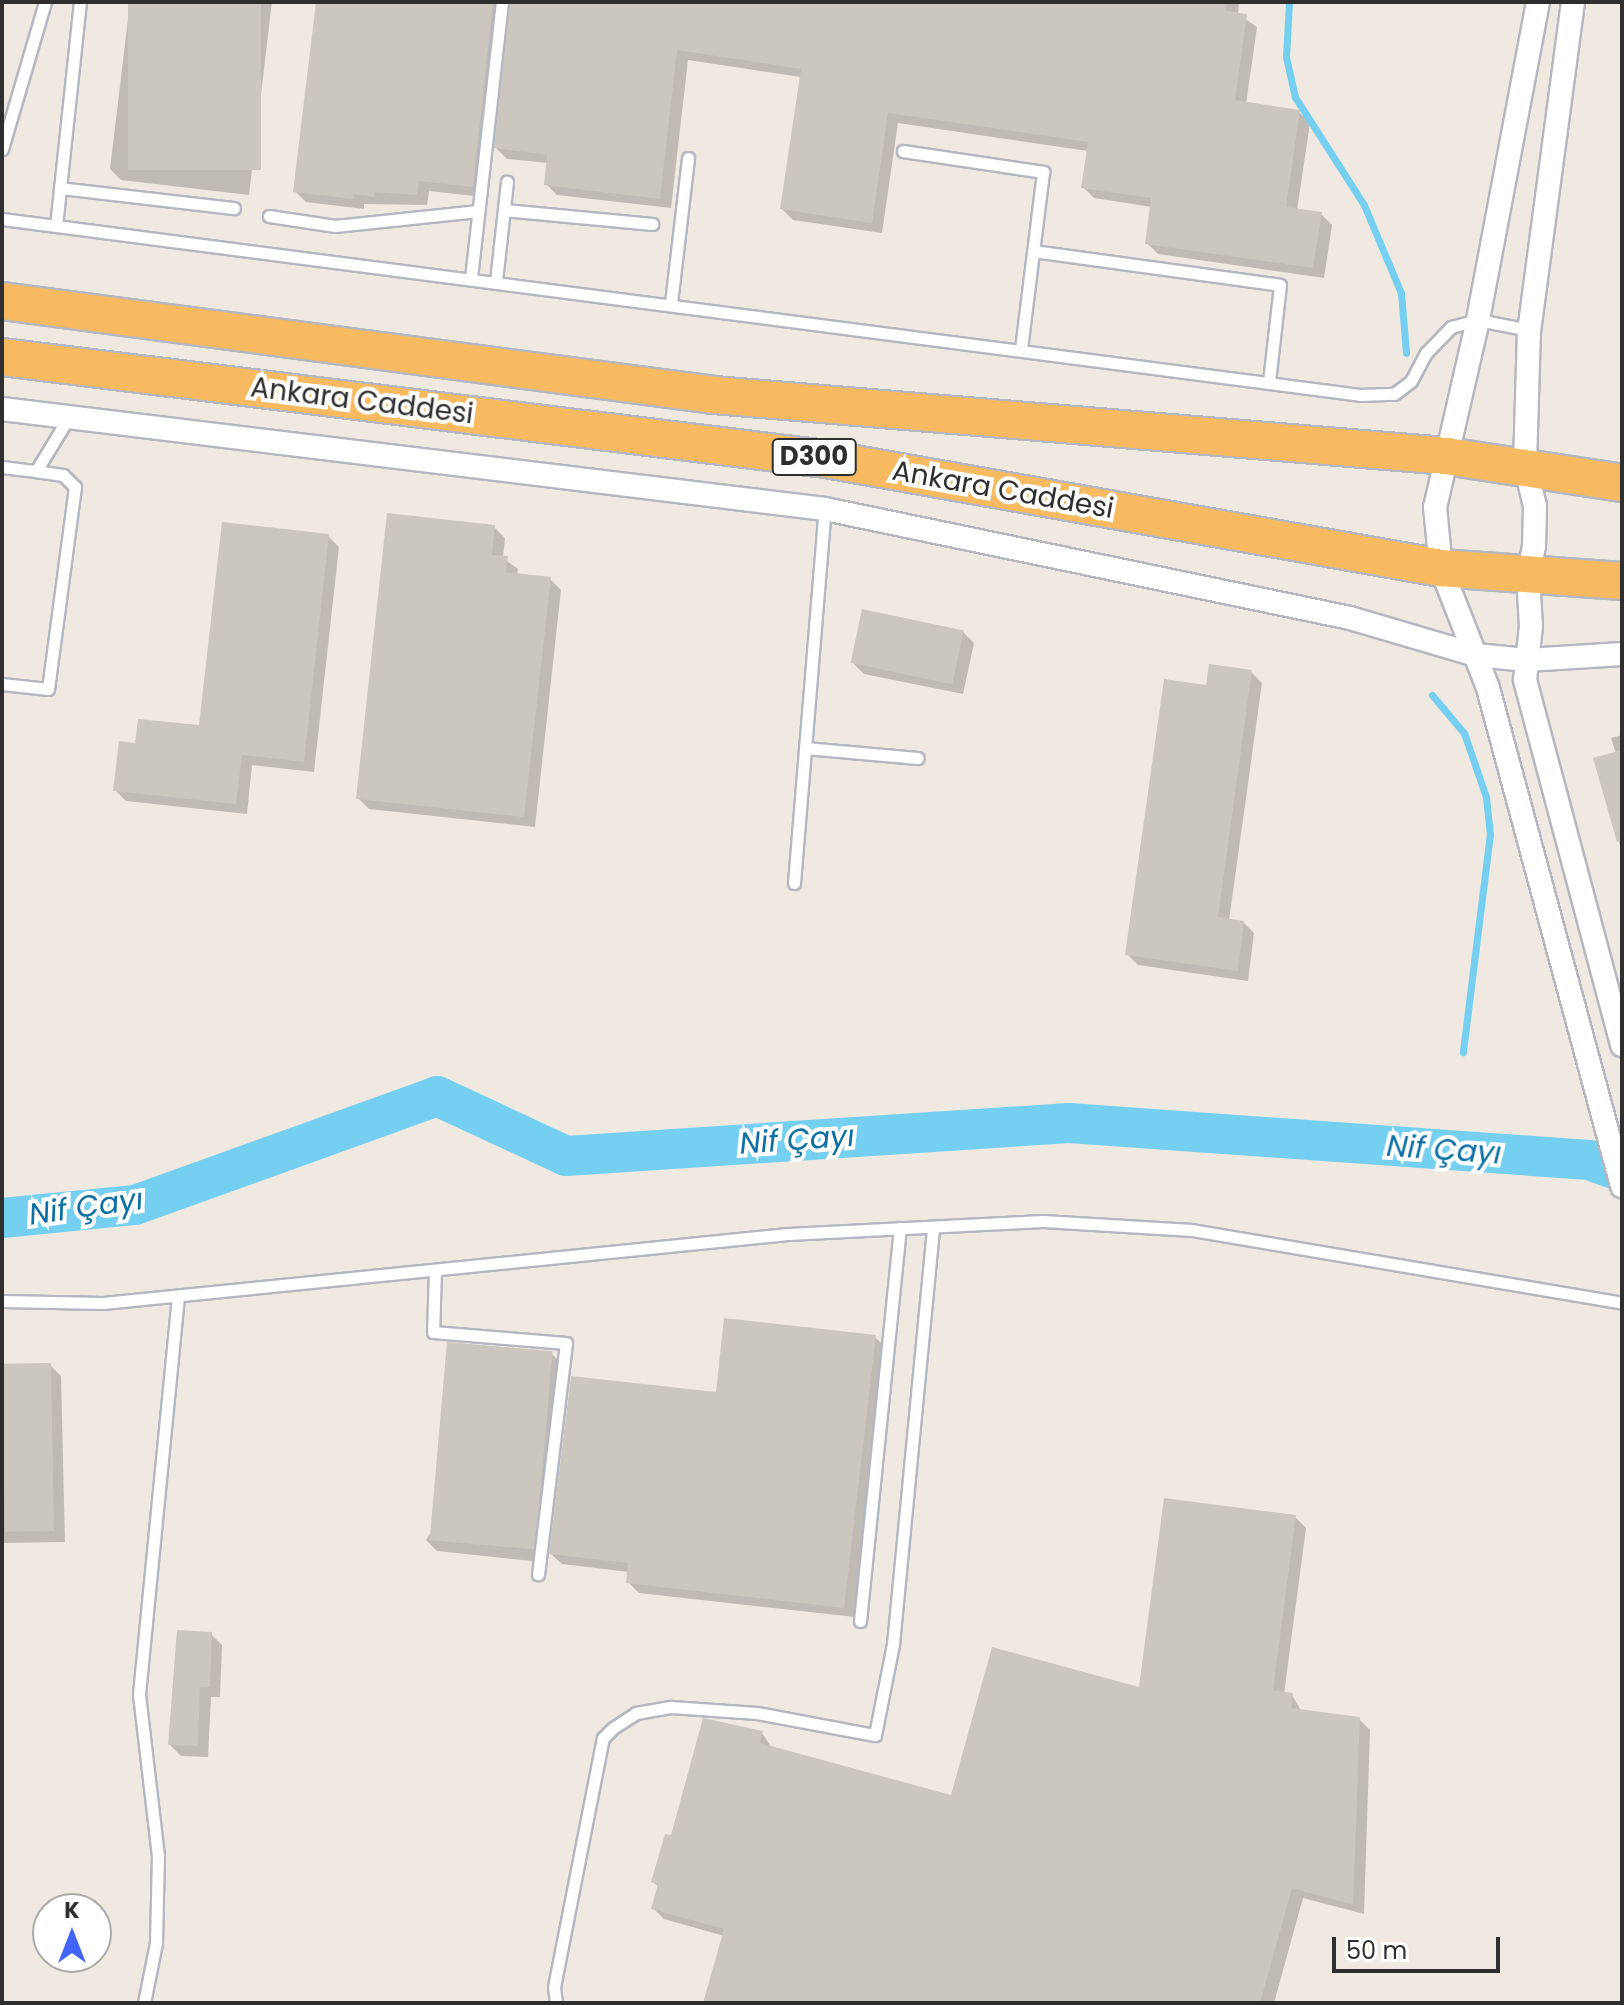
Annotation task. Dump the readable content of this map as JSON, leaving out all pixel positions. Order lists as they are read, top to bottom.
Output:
{
  "streets": {
    "highway": ["Ankara Caddesi", "D300"]
  },
  "water": ["Nif Çayı"],
  "scale_bar": "50 m",
  "north": "top"
}
